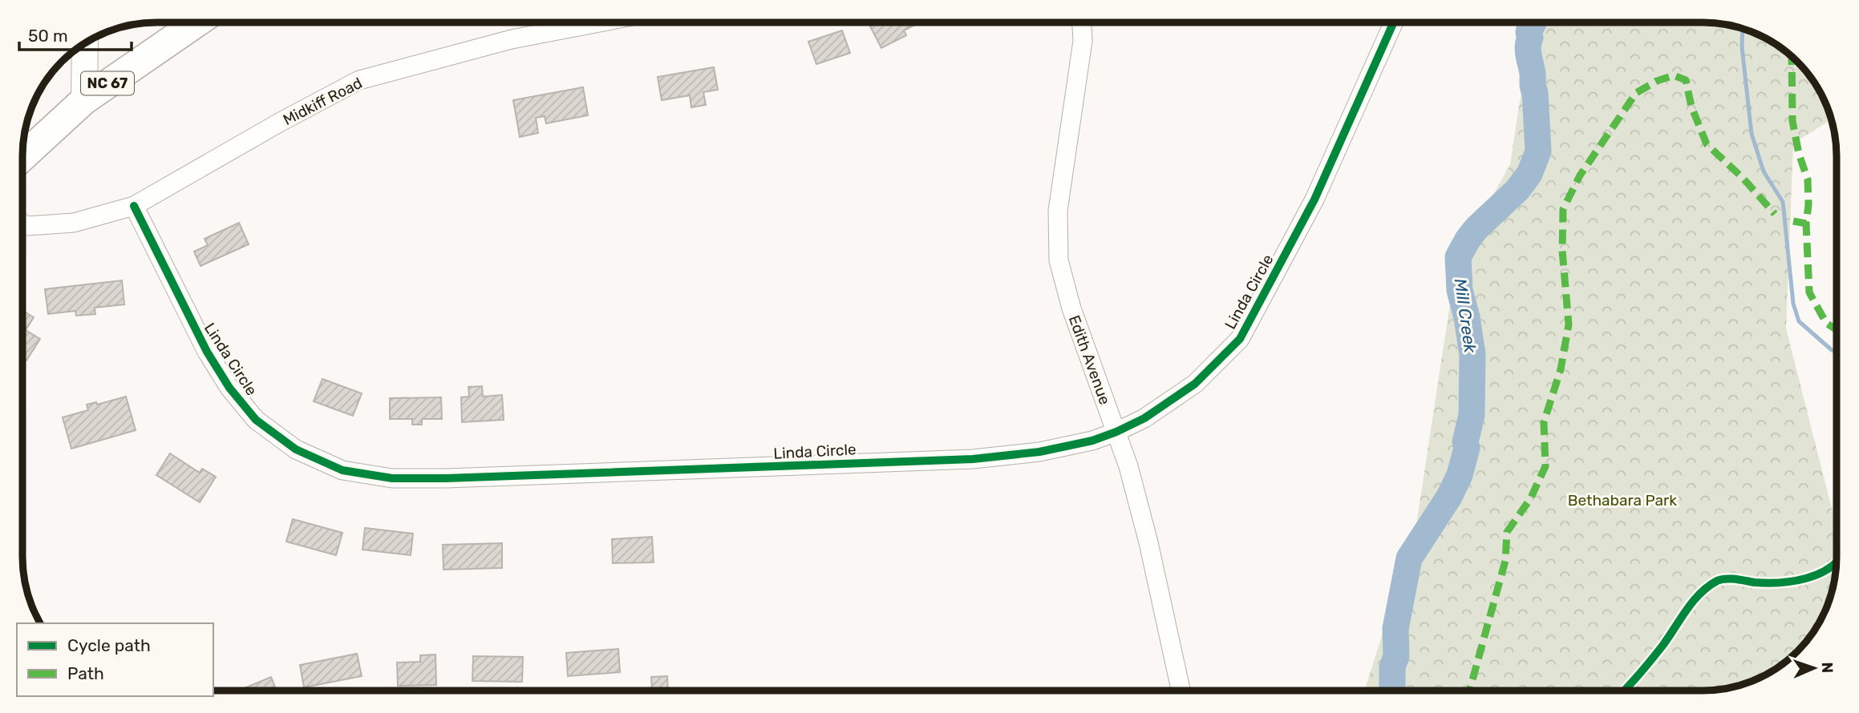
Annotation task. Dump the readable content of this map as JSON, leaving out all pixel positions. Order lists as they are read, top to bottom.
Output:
{
  "streets": {
    "main road": ["NC 67"],
    "street": ["Midkiff Road", "Linda Circle", "Edith Avenue"]
  },
  "crossings": [
    ["Midkiff Road", "Linda Circle"],
    ["Linda Circle", "Edith Avenue"]
  ],
  "water": ["Mill Creek"],
  "parks": ["Bethabara Park"],
  "legend": ["Cycle path", "Path"],
  "scale_bar": "50 m",
  "north": "right"
}
